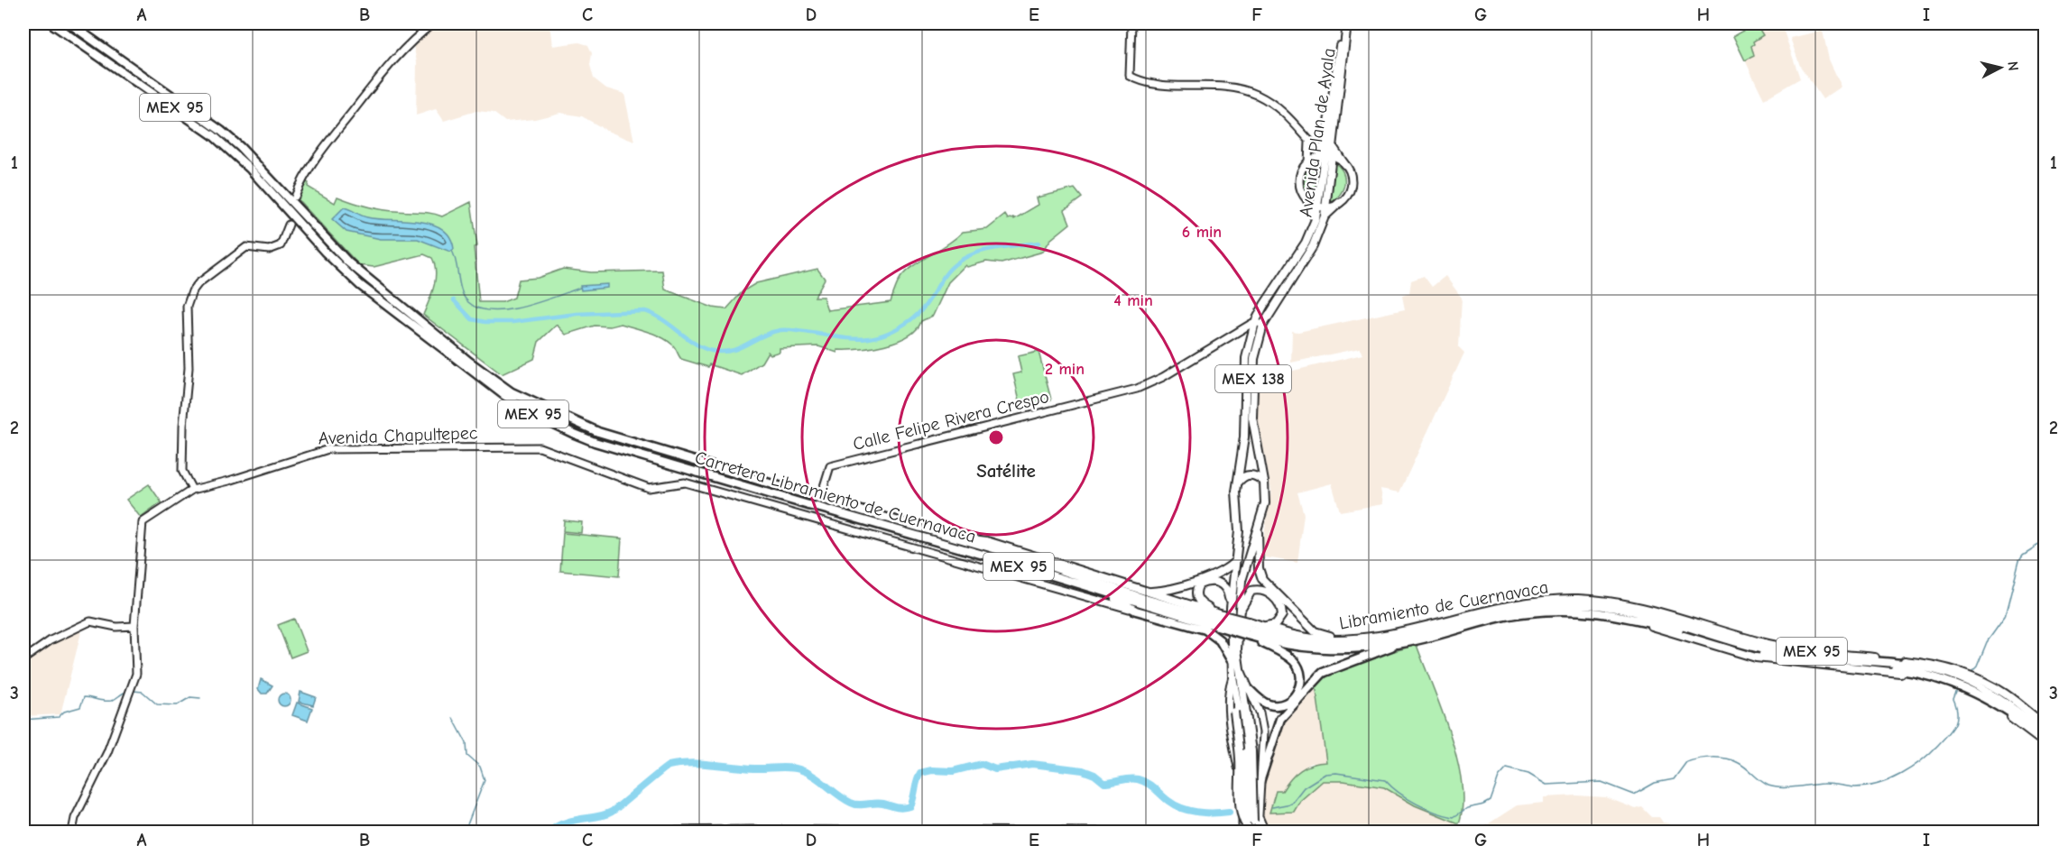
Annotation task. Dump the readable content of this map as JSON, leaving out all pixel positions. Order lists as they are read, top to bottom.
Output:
{
  "streets": {
    "highway": ["MEX 95", "Carretera Libramiento de Cuernavaca"],
    "main road": ["Avenida Plan de Ayala", "MEX 138", "Libramiento de Cuernavaca"],
    "street": ["Calle Felipe Rivera Crespo", "Avenida Chapultepec"]
  },
  "crossings": [
    ["MEX 95", "Carretera Libramiento de Cuernavaca"],
    ["Avenida Plan de Ayala", "MEX 138"],
    ["Avenida Plan de Ayala", "Calle Felipe Rivera Crespo"],
    ["Calle Felipe Rivera Crespo", "Carretera Libramiento de Cuernavaca"],
    ["Carretera Libramiento de Cuernavaca", "Libramiento de Cuernavaca"]
  ],
  "districts": ["Satélite"],
  "north": "right",
  "grid": {
    "columns": [
      "A",
      "B",
      "C",
      "D",
      "E",
      "F",
      "G",
      "H",
      "I"
    ],
    "rows": ["1", "2", "3"]
  },
  "rings": ["6 min", "4 min", "2 min"]
}
